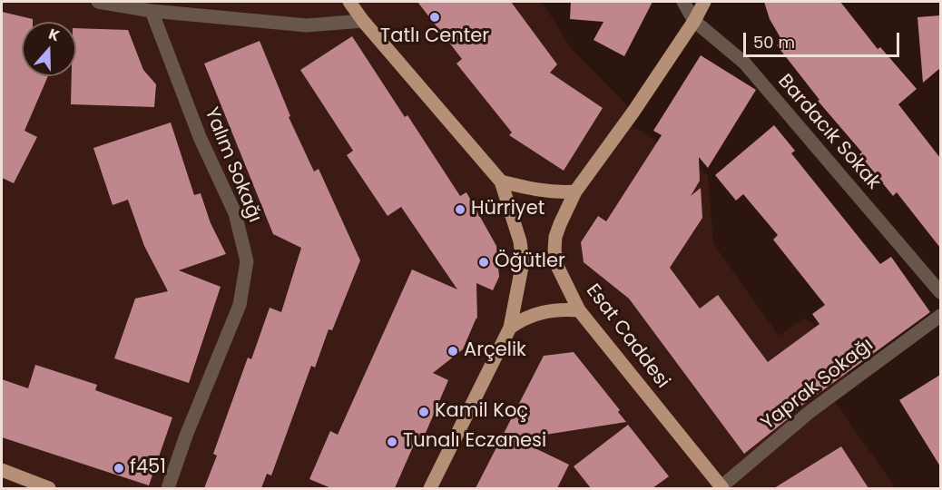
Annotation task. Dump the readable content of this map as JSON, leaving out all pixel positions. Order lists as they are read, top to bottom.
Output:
{
  "streets": {
    "main road": ["Esat Caddesi"],
    "street": ["Bardacık Sokak", "Yalım Sokağı", "Yaprak Sokağı"]
  },
  "crossings": [
    ["Bardacık Sokak", "Esat Caddesi"],
    ["Esat Caddesi", "Yaprak Sokağı"]
  ],
  "places": [
    "Tatlı Center",
    "Hürriyet",
    "Öğütler",
    "Arçelik",
    "Kamil Koç",
    "Tunalı Eczanesi",
    "f451"
  ],
  "scale_bar": "50 m",
  "north": "top"
}
